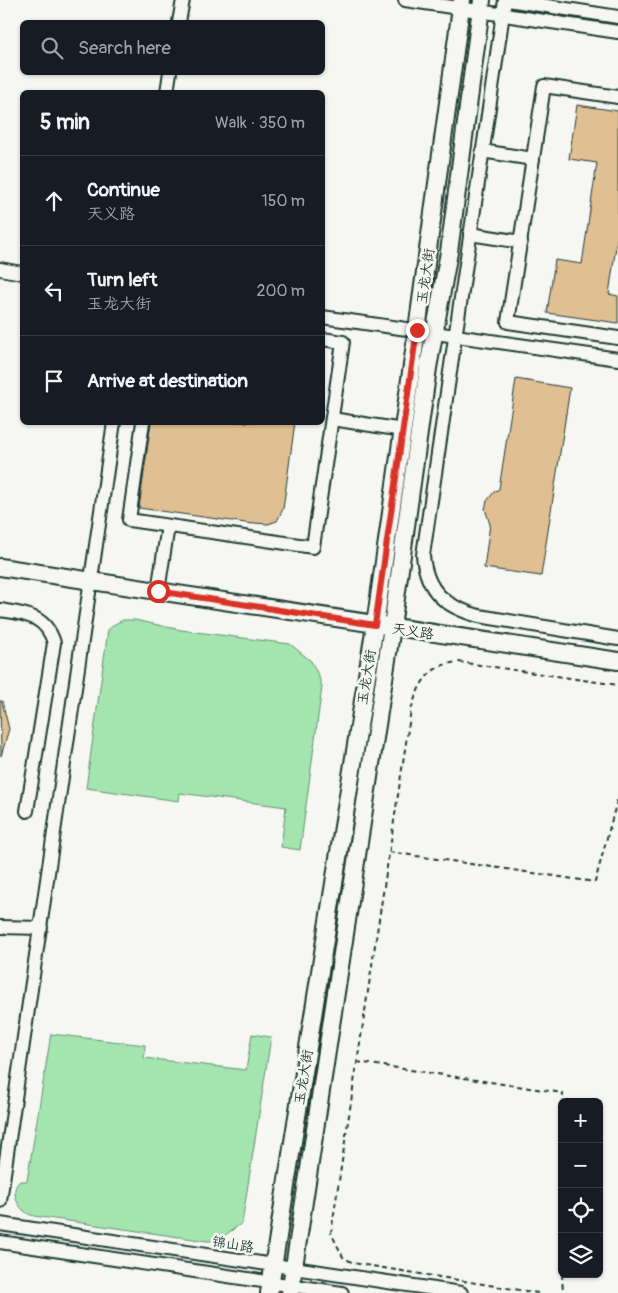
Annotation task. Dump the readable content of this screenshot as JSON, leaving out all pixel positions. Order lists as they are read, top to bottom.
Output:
{
  "streets": {
    "main road": ["玉龙大街", "天义路"],
    "street": ["锦山路"]
  },
  "crossings": [
    ["玉龙大街", "天义路"],
    ["玉龙大街", "锦山路"]
  ],
  "page": {
    "search": "Search here",
    "heading": ["5 min", "Walk · 350 m"],
    "list": [
      ["Continue", "天义路", "150 m"],
      ["Turn left", "玉龙大街", "200 m"],
      "Arrive at destination"
    ],
    "map_buttons": ["+", "−"]
  }
}
